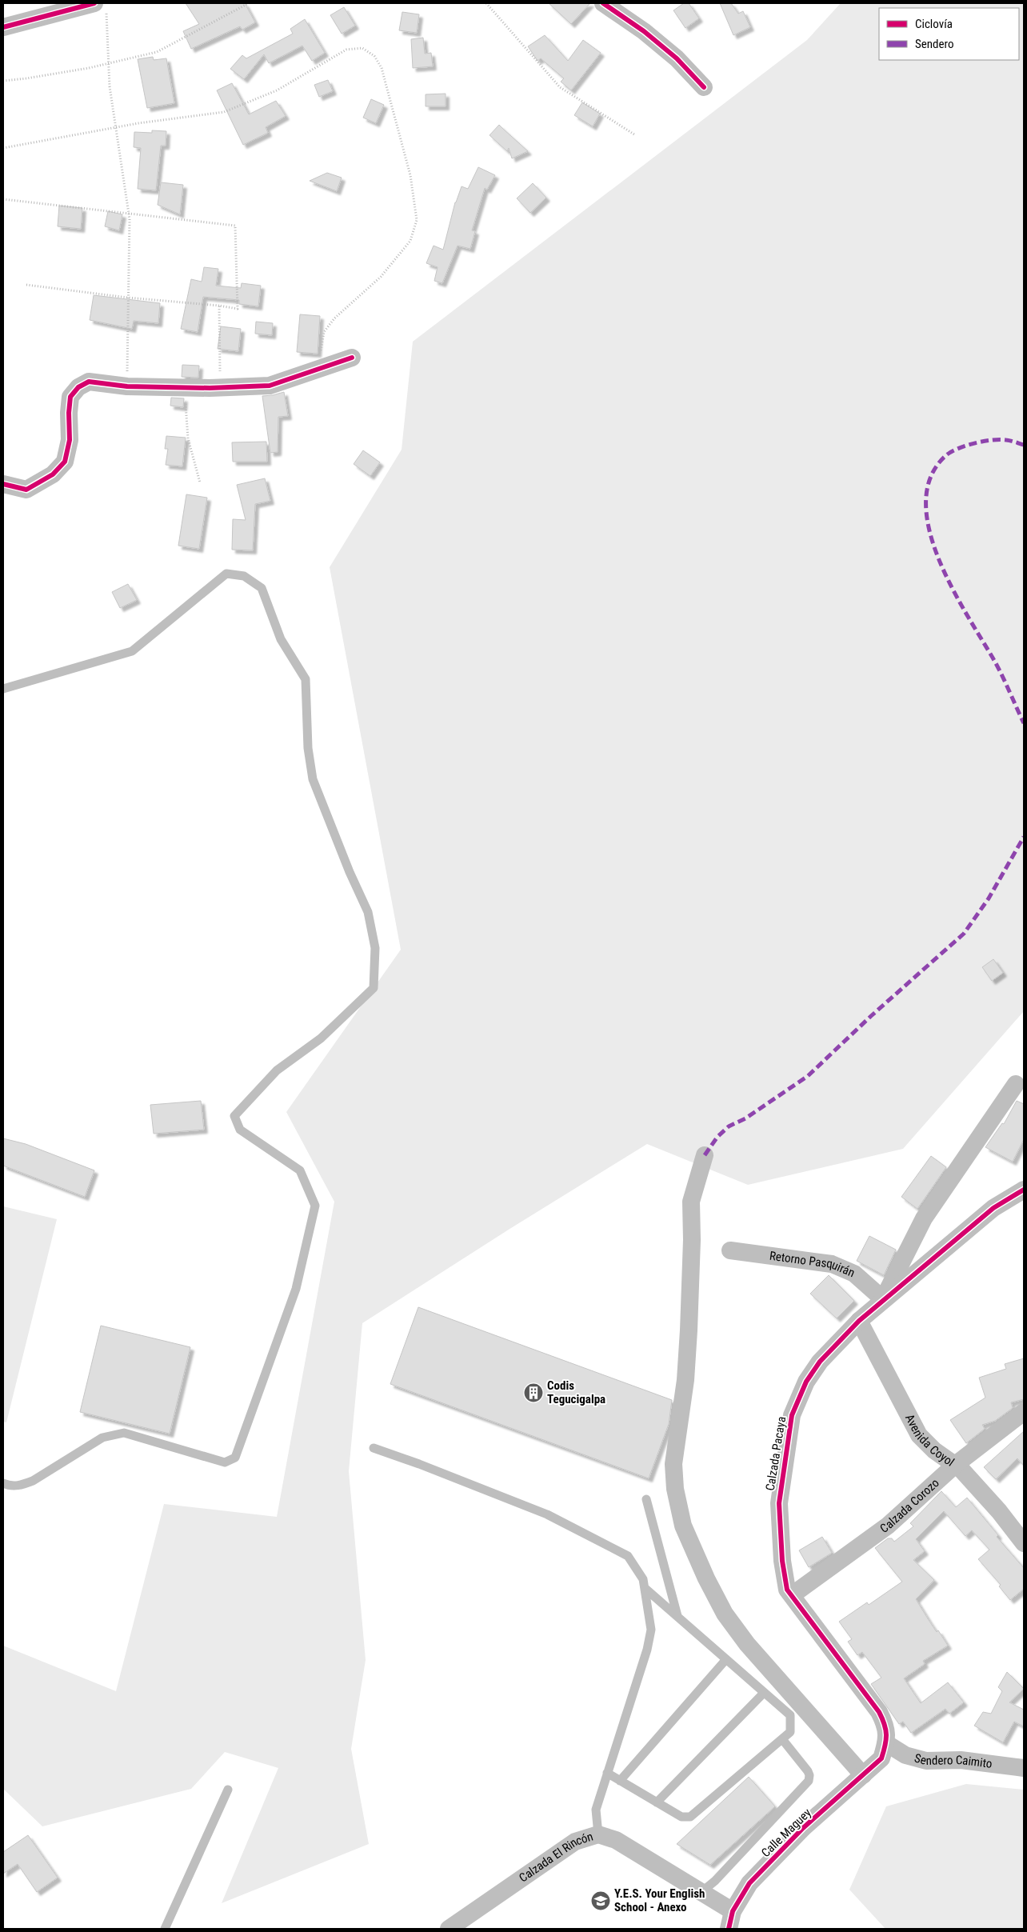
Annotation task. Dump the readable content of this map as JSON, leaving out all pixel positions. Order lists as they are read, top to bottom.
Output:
{
  "streets": {
    "street": [
      "Retorno Pasquirán",
      "Avenida Coyol",
      "Calzada Pacaya",
      "Calzada Corozo",
      "Sendero Caimito",
      "Calle Maguey",
      "Calzada El Rincón"
    ]
  },
  "crossings": [
    ["Retorno Pasquirán", "Calzada Pacaya"],
    ["Avenida Coyol", "Calzada Pacaya"],
    ["Avenida Coyol", "Calzada Corozo"],
    ["Calzada Pacaya", "Calzada Corozo"],
    ["Calzada Pacaya", "Sendero Caimito"],
    ["Calzada Pacaya", "Calle Maguey"],
    ["Sendero Caimito", "Calle Maguey"],
    ["Calle Maguey", "Calzada El Rincón"]
  ],
  "places": {
    "building": ["Codis Tegucigalpa"],
    "school or university": ["Y.E.S. Your English School - Anexo"]
  },
  "legend": ["Ciclovía", "Sendero"]
}
